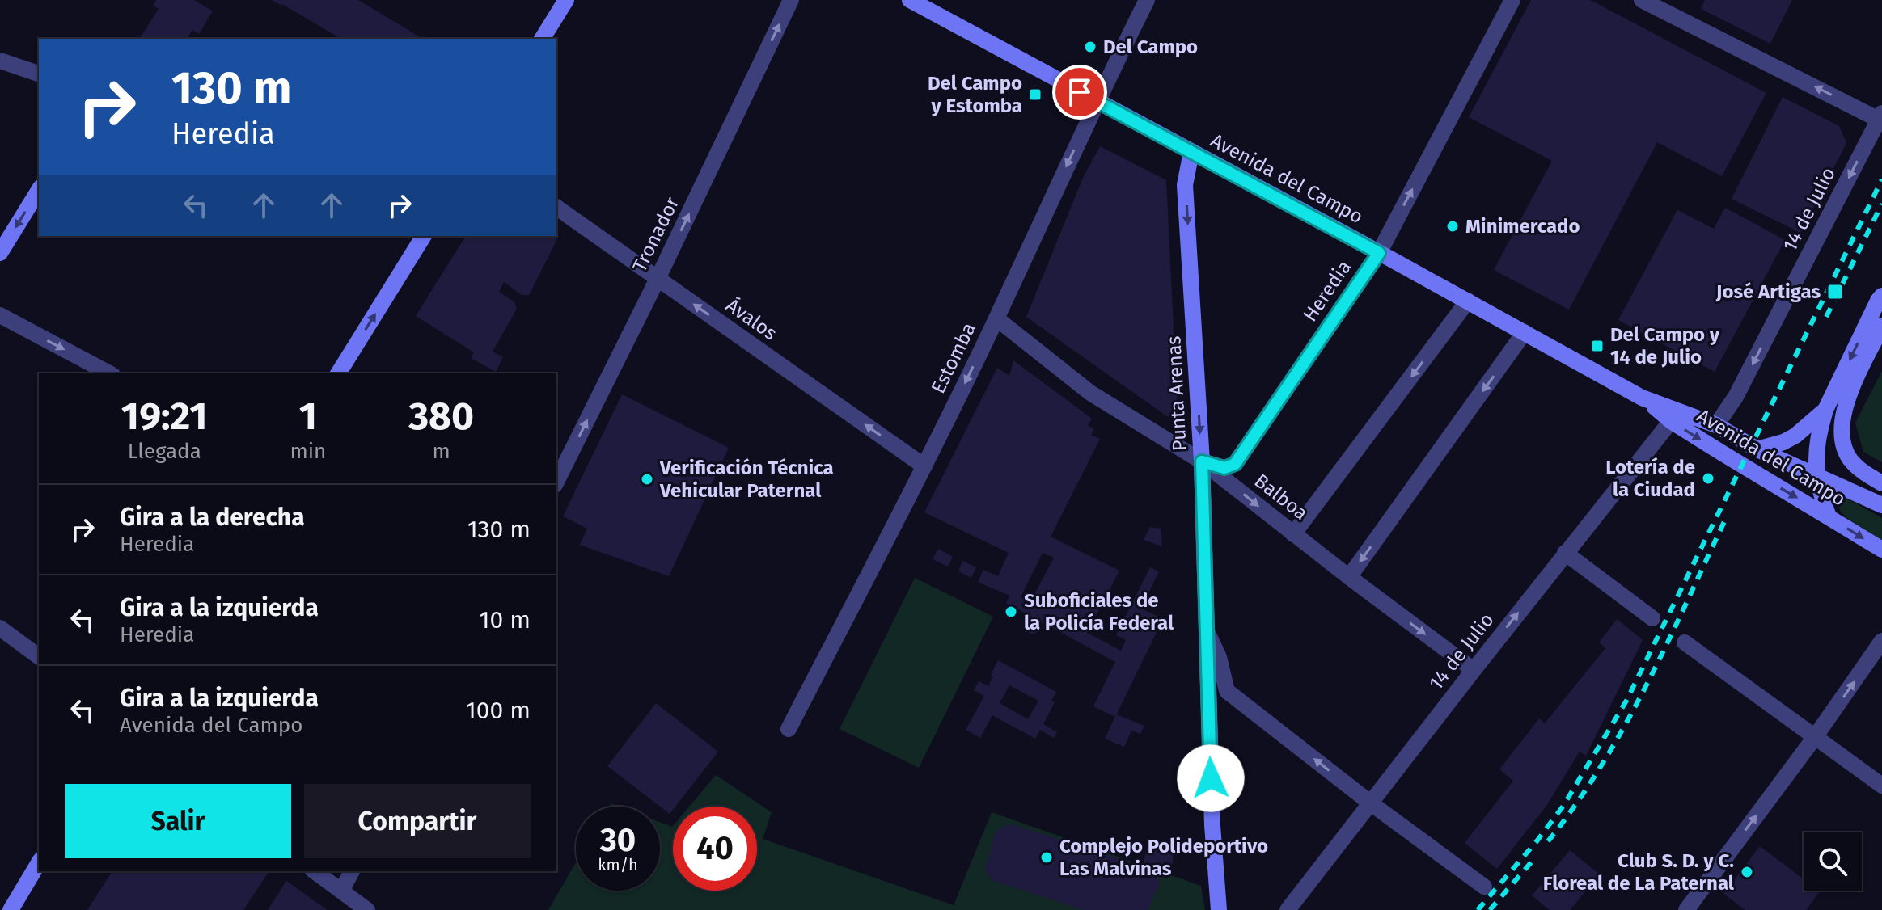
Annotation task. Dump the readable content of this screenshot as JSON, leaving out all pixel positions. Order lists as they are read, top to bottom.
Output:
{
  "streets": {
    "main road": ["Avenida del Campo", "Punta Arenas"],
    "street": [
      "14 de Julio",
      "Tronador",
      "Heredia",
      "Ávalos",
      "Estomba",
      "Balboa"
    ]
  },
  "crossings": [
    ["Avenida del Campo", "14 de Julio"],
    ["Avenida del Campo", "Heredia"],
    ["Avenida del Campo", "Estomba"],
    ["Avenida del Campo", "Punta Arenas"],
    ["14 de Julio", "Punta Arenas"],
    ["14 de Julio", "Balboa"],
    ["Tronador", "Ávalos"],
    ["Heredia", "Punta Arenas"],
    ["Heredia", "Balboa"],
    ["Ávalos", "Estomba"],
    ["Estomba", "Balboa"],
    ["Punta Arenas", "Balboa"]
  ],
  "one_way": [
    "Tronador",
    "Heredia",
    "Ávalos",
    "Estomba",
    "Balboa"
  ],
  "places": {
    "other": [
      "Del Campo",
      "Minimercado",
      "Lotería de la Ciudad",
      "Verificación Técnica Vehicular Paternal",
      "Suboficiales de la Policía Federal",
      "Complejo Polideportivo Las Malvinas",
      "Club S. D. y C. Floreal de La Paternal"
    ],
    "transit": ["Del Campo y Estomba", "José Artigas", "Del Campo y 14 de Julio"]
  },
  "page": {
    "turn": ["130 m", "Heredia"],
    "eta": [
      "19:21",
      "Llegada",
      "1",
      "min",
      "380",
      "m"
    ],
    "list": [
      {
        "name": "Gira a la derecha",
        "note": "Heredia",
        "value": "130 m"
      },
      {
        "name": "Gira a la izquierda",
        "note": "Heredia",
        "value": "10 m"
      },
      {
        "name": "Gira a la izquierda",
        "note": "Avenida del Campo",
        "value": "100 m"
      }
    ],
    "buttons": ["Salir", "Compartir"],
    "speed": "30 km/h",
    "limit": "40"
  }
}
